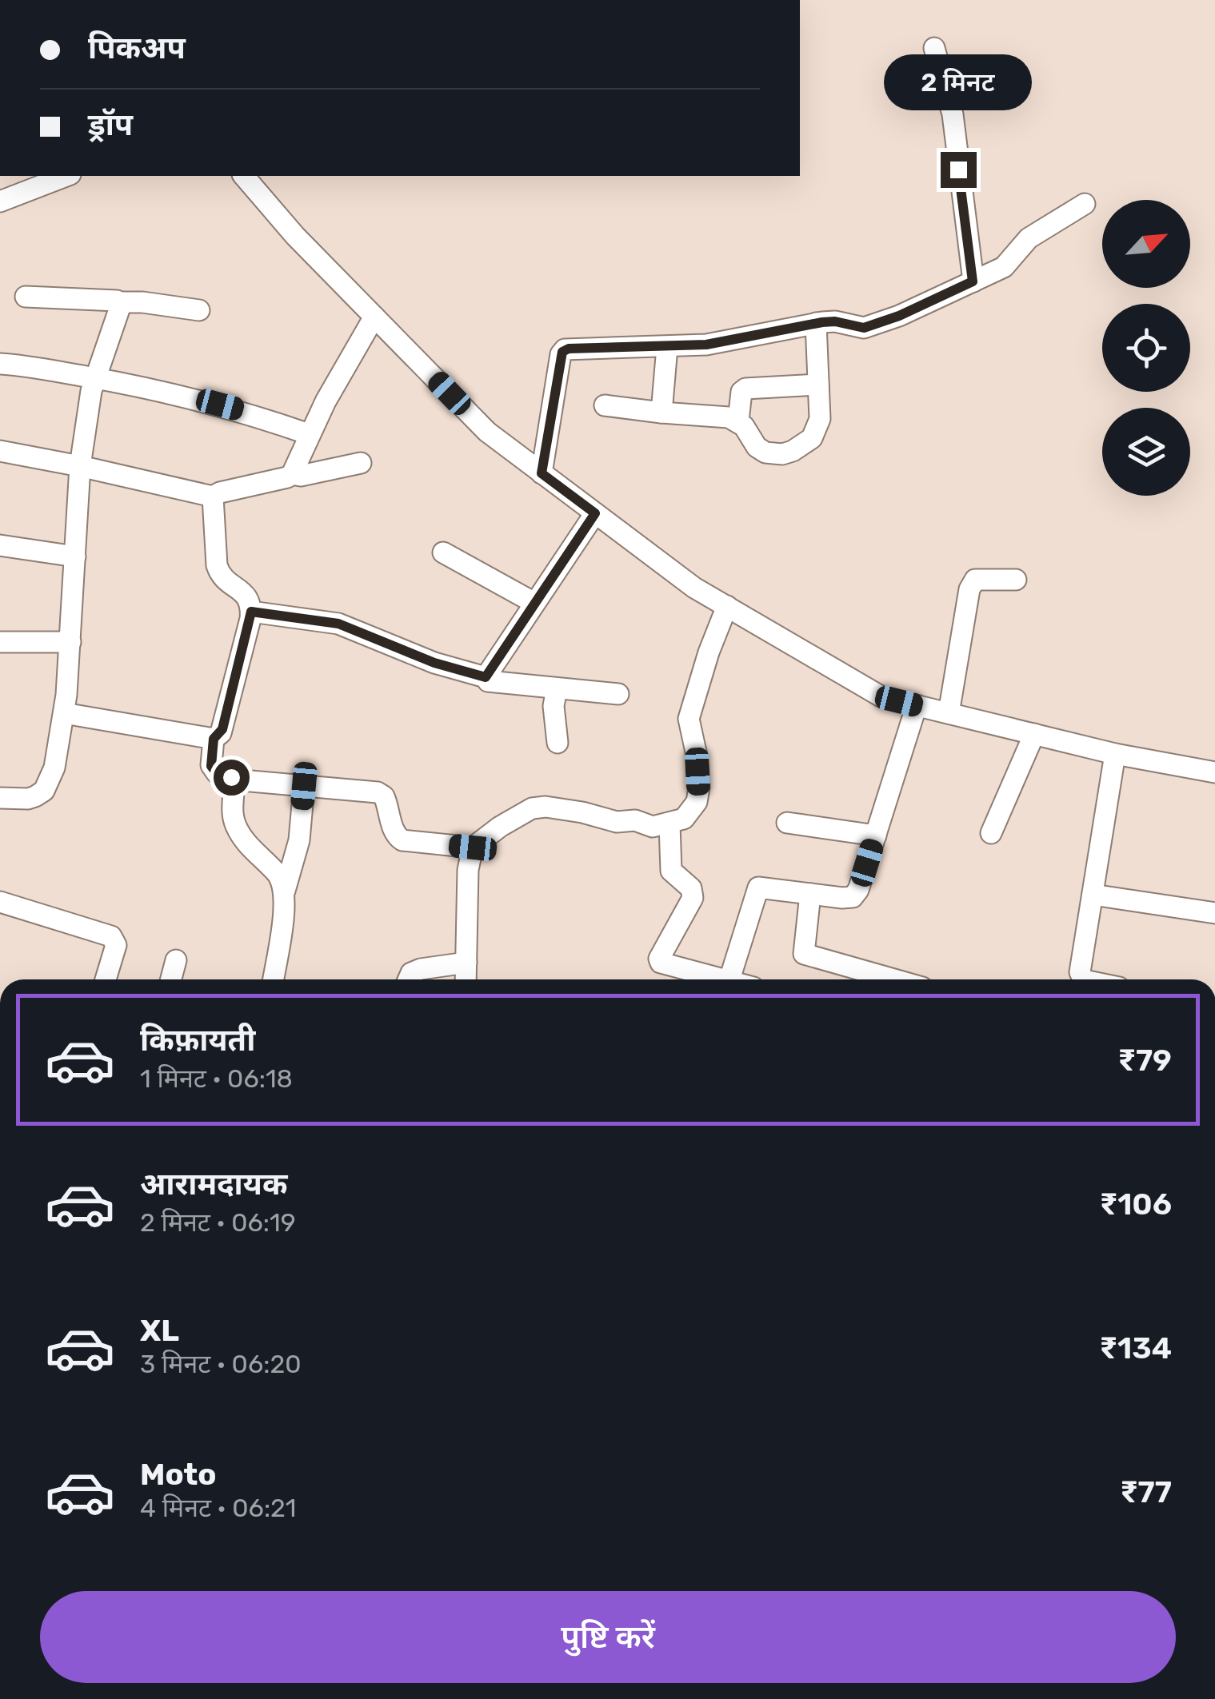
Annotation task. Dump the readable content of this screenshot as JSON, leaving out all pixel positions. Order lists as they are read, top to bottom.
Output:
{
  "north": "top right",
  "page": {
    "banner": ["पिकअप", "ड्रॉप"],
    "bubble": "2 मिनट",
    "list": [
      {
        "name": "किफ़ायती",
        "note": "1 मिनट · 06:18",
        "value": "₹79"
      },
      {
        "name": "आरामदायक",
        "note": "2 मिनट · 06:19",
        "value": "₹106"
      },
      {
        "name": "XL",
        "note": "3 मिनट · 06:20",
        "value": "₹134"
      },
      {
        "name": "Moto",
        "note": "4 मिनट · 06:21",
        "value": "₹77"
      }
    ],
    "buttons": "पुष्टि करें"
  }
}
